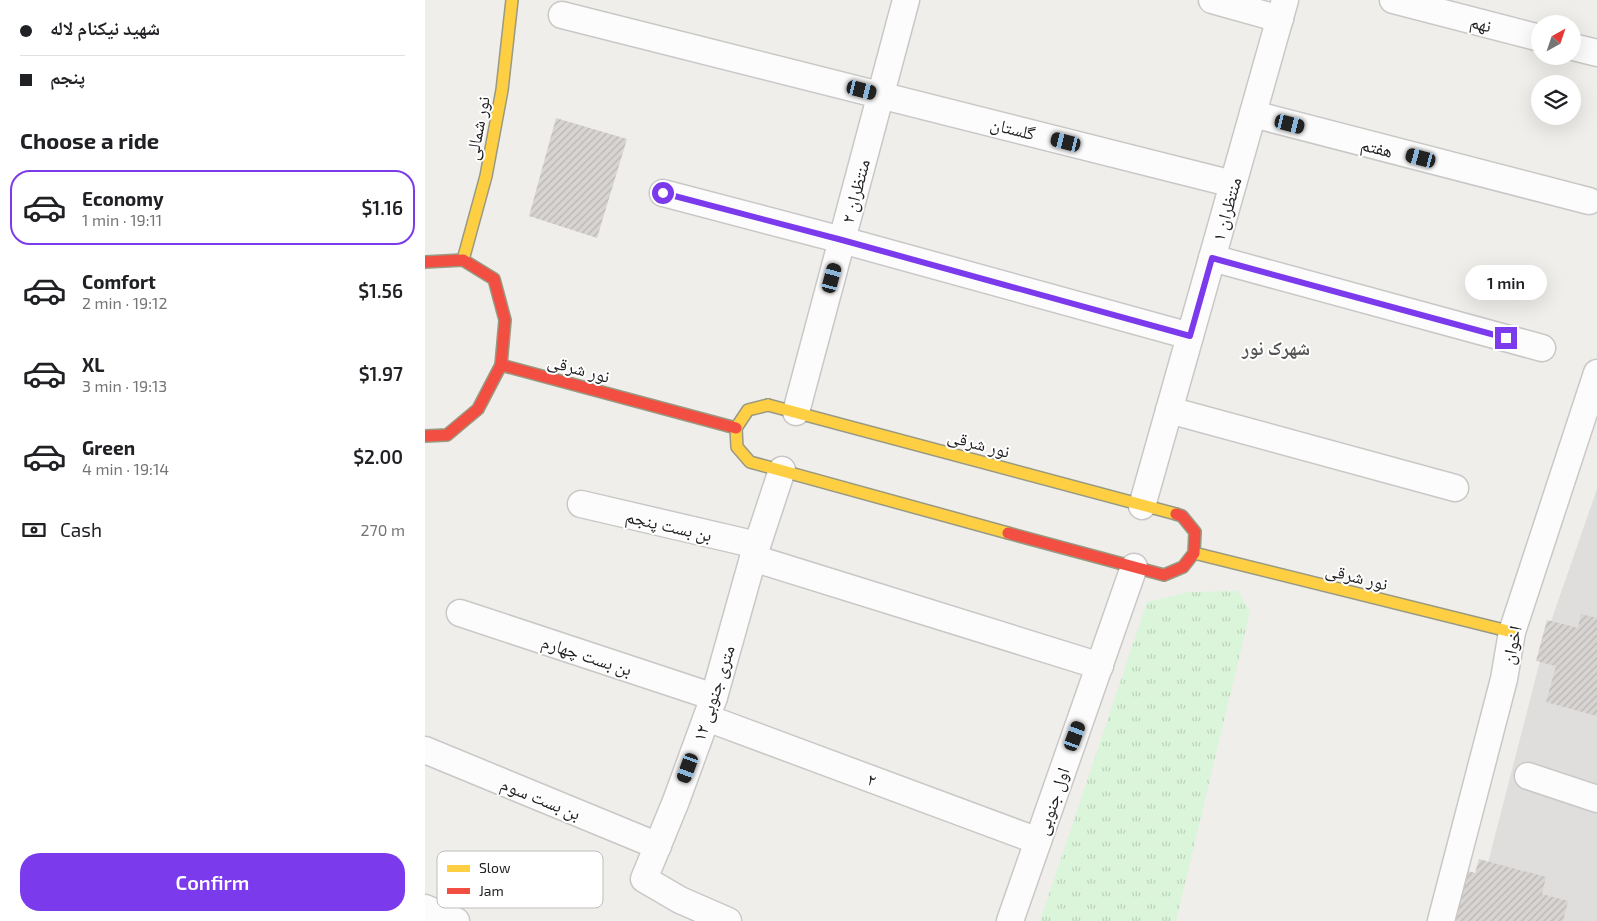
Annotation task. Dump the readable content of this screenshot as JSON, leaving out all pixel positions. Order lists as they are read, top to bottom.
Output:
{
  "streets": {
    "street": [
      "نهم",
      "نور شمالی",
      "گلستان",
      "هفتم",
      "منتظران ۲",
      "منتظران ۱",
      "نور شرقی",
      "بن بست پنجم",
      "اخوان",
      "بن بست چهارم",
      "۱۲ متری جنوبی",
      "۲",
      "بن بست سوم",
      "اول جنوبی"
    ]
  },
  "crossings": [
    ["گلستان", "منتظران ۲"],
    ["گلستان", "منتظران ۱"],
    ["هفتم", "منتظران ۱"],
    ["منتظران ۲", "نور شرقی"],
    ["منتظران ۱", "نور شرقی"],
    ["نور شرقی", "اخوان"],
    ["بن بست پنجم", "۱۲ متری جنوبی"],
    ["بن بست پنجم", "اول جنوبی"],
    ["بن بست چهارم", "۱۲ متری جنوبی"],
    ["بن بست چهارم", "۲"],
    ["۱۲ متری جنوبی", "۲"],
    ["۱۲ متری جنوبی", "بن بست سوم"],
    ["۲", "اول جنوبی"]
  ],
  "districts": ["شهرک نور"],
  "legend": ["Slow", "Jam"],
  "north": "top right",
  "page": {
    "banner": ["شهید نیکنام لاله", "پنجم"],
    "heading": "Choose a ride",
    "list": [
      {
        "name": "Economy",
        "note": "1 min · 19:11",
        "value": "$1.16"
      },
      {
        "name": "Comfort",
        "note": "2 min · 19:12",
        "value": "$1.56"
      },
      {
        "name": "XL",
        "note": "3 min · 19:13",
        "value": "$1.97"
      },
      {
        "name": "Green",
        "note": "4 min · 19:14",
        "value": "$2.00"
      }
    ],
    "bubble": "1 min",
    "pay": ["Cash", "270 m"],
    "buttons": "Confirm"
  }
}
